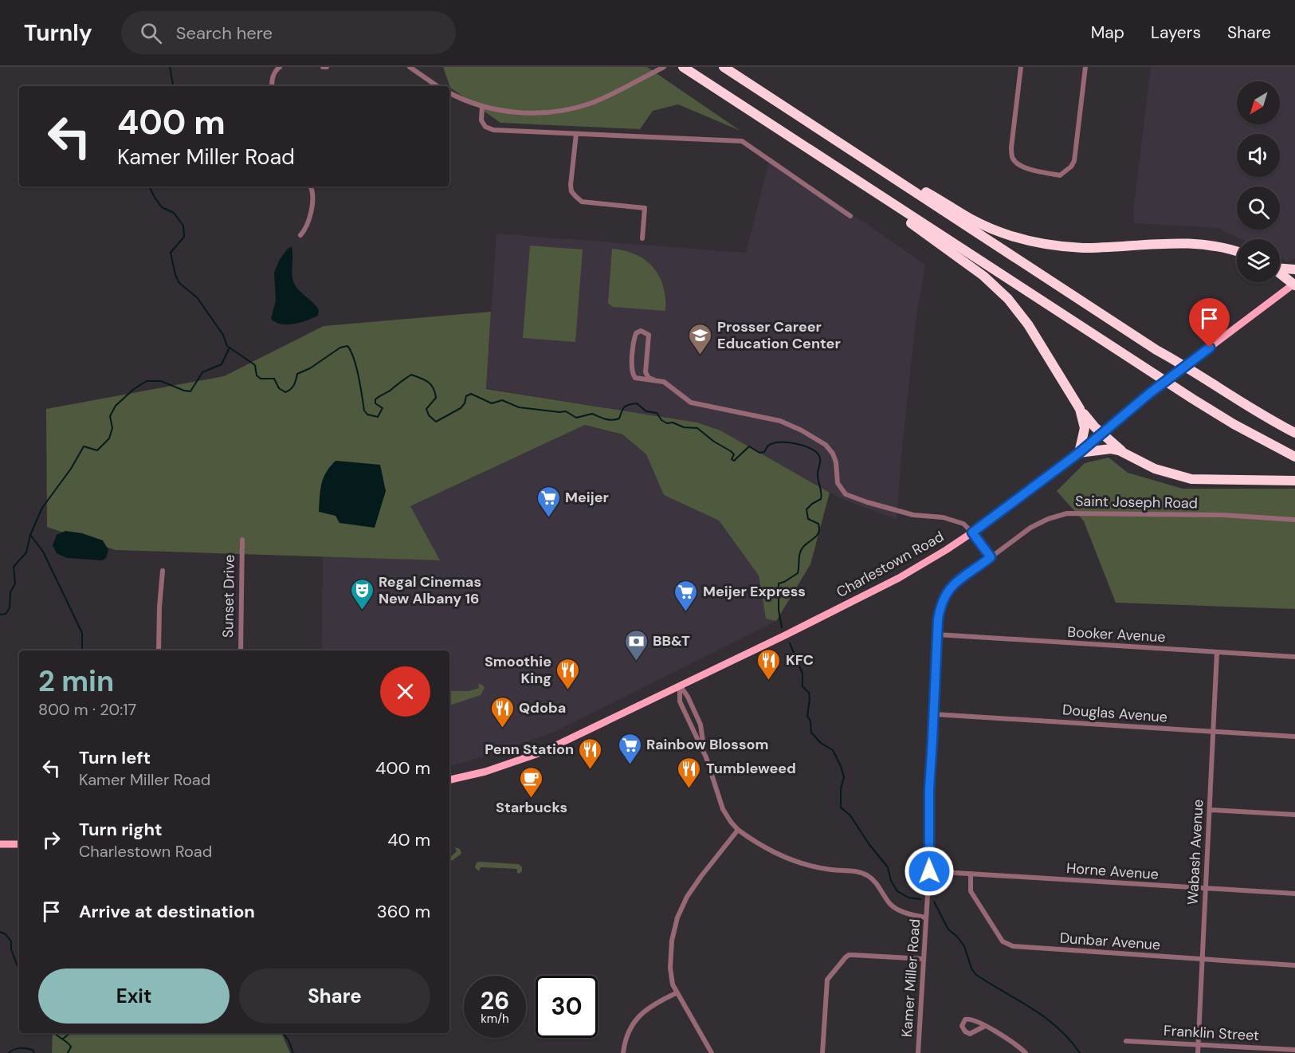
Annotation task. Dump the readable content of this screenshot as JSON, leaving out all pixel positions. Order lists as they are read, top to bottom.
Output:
{
  "streets": {
    "main road": ["Charlestown Road"],
    "street": [
      "Saint Joseph Road",
      "Sunset Drive",
      "Booker Avenue",
      "Douglas Avenue",
      "Wabash Avenue",
      "Horne Avenue",
      "Dunbar Avenue",
      "Kamer Miller Road",
      "Franklin Street"
    ]
  },
  "crossings": [
    ["Saint Joseph Road", "Kamer Miller Road"],
    ["Booker Avenue", "Wabash Avenue"],
    ["Booker Avenue", "Kamer Miller Road"],
    ["Douglas Avenue", "Wabash Avenue"],
    ["Douglas Avenue", "Kamer Miller Road"],
    ["Wabash Avenue", "Horne Avenue"],
    ["Wabash Avenue", "Dunbar Avenue"],
    ["Wabash Avenue", "Franklin Street"],
    ["Horne Avenue", "Dunbar Avenue"],
    ["Horne Avenue", "Kamer Miller Road"]
  ],
  "places": {
    "school or university": ["Prosser Career Education Center"],
    "supermarket": ["Meijer", "Meijer Express", "Rainbow Blossom"],
    "theatre": ["Regal Cinemas New Albany 16"],
    "bank": ["BB&T"],
    "restaurant": [
      "KFC",
      "Smoothie King",
      "Qdoba",
      "Penn Station",
      "Tumbleweed"
    ],
    "cafe": ["Starbucks"]
  },
  "north": "bottom left",
  "page": {
    "header": "Turnly",
    "search": "Search here",
    "nav": ["Map", "Layers", "Share"],
    "turn": ["400 m", "Kamer Miller Road"],
    "heading": ["2 min", "800 m · 20:17"],
    "list": [
      {
        "name": "Turn left",
        "note": "Kamer Miller Road",
        "value": "400 m"
      },
      {
        "name": "Turn right",
        "note": "Charlestown Road",
        "value": "40 m"
      },
      {
        "name": "Arrive at destination",
        "value": "360 m"
      }
    ],
    "buttons": ["Exit", "Share"],
    "speed": "26 km/h",
    "limit": "30"
  }
}
